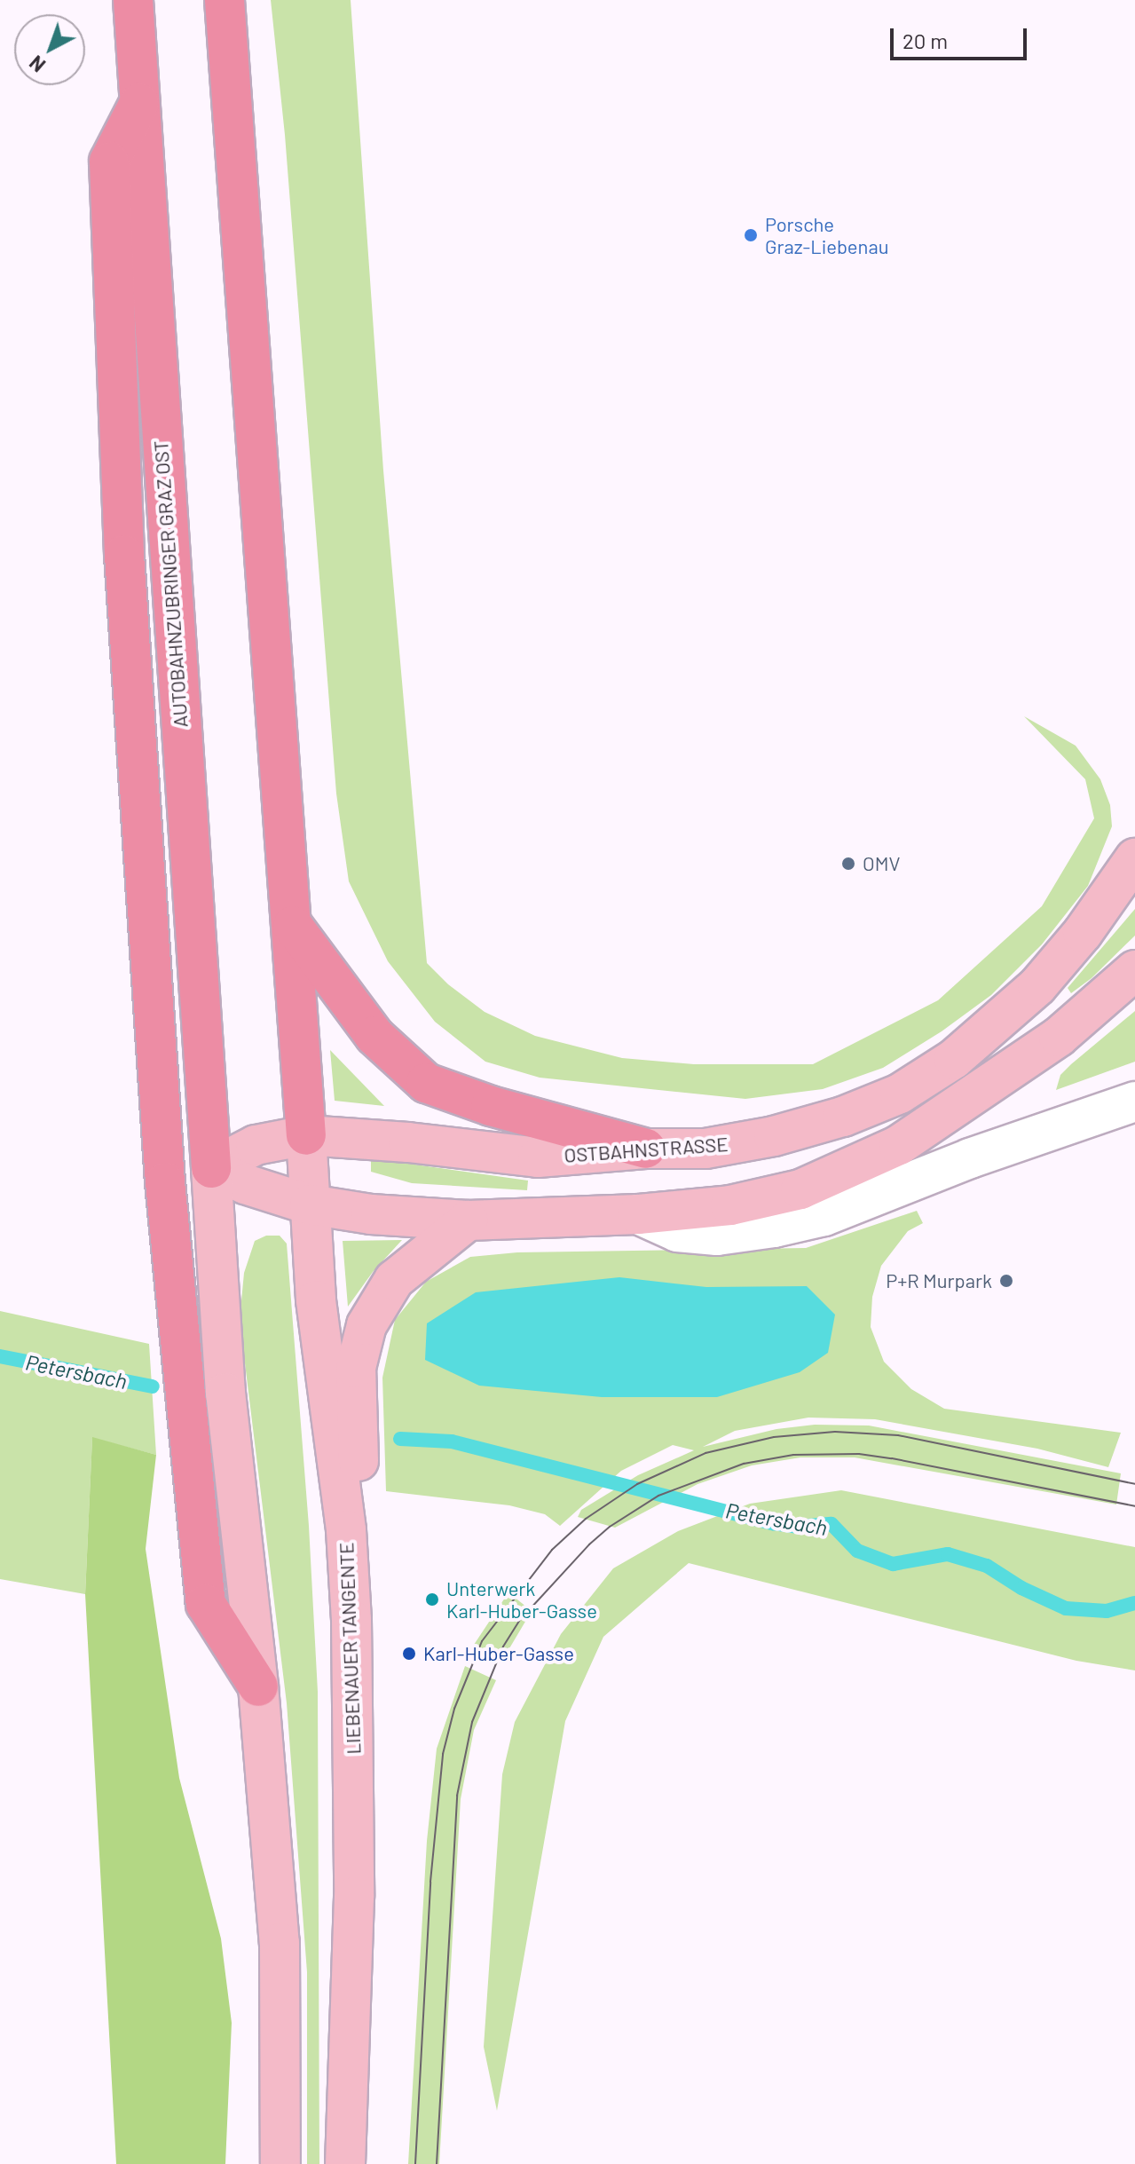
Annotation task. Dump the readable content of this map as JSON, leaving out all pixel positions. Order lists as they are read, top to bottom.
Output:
{
  "streets": {
    "highway": ["AUTOBAHNZUBRINGER GRAZ OST"],
    "main road": ["OSTBAHNSTRASSE", "LIEBENAUER TANGENTE"]
  },
  "crossings": [
    ["AUTOBAHNZUBRINGER GRAZ OST", "OSTBAHNSTRASSE"],
    ["OSTBAHNSTRASSE", "LIEBENAUER TANGENTE"]
  ],
  "water": ["Petersbach"],
  "places": [
    "Porsche Graz-Liebenau",
    "OMV",
    "P+R Murpark",
    "Unterwerk Karl-Huber-Gasse",
    "Karl-Huber-Gasse"
  ],
  "scale_bar": "20 m",
  "north": "bottom left"
}
